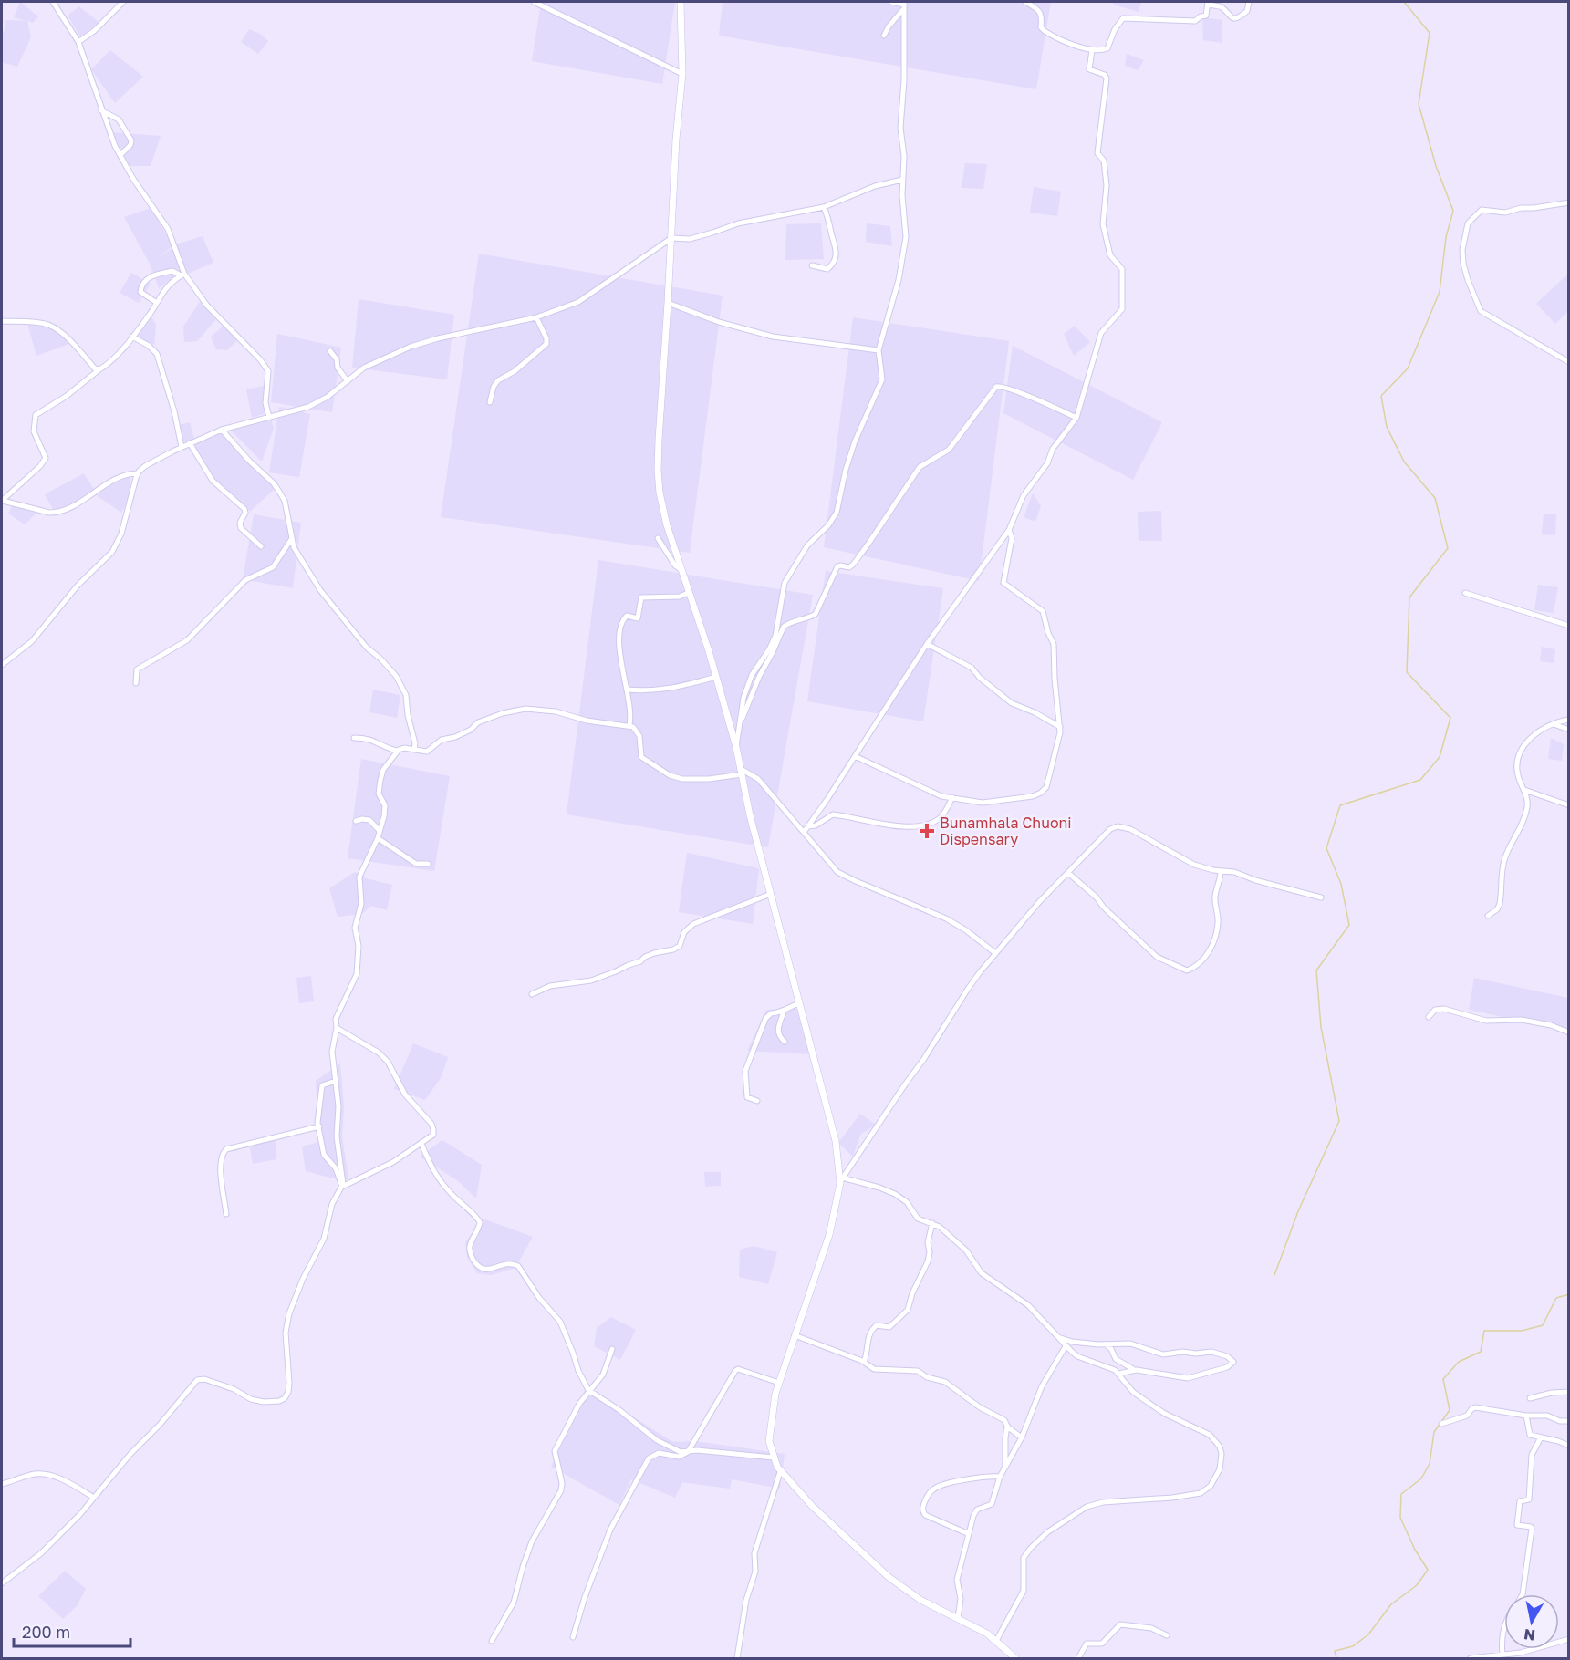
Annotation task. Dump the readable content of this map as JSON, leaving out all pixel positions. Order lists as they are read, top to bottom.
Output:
{
  "places": {
    "health": ["Bunamhala Chuoni Dispensary"]
  },
  "scale_bar": "200 m",
  "north": "bottom"
}
